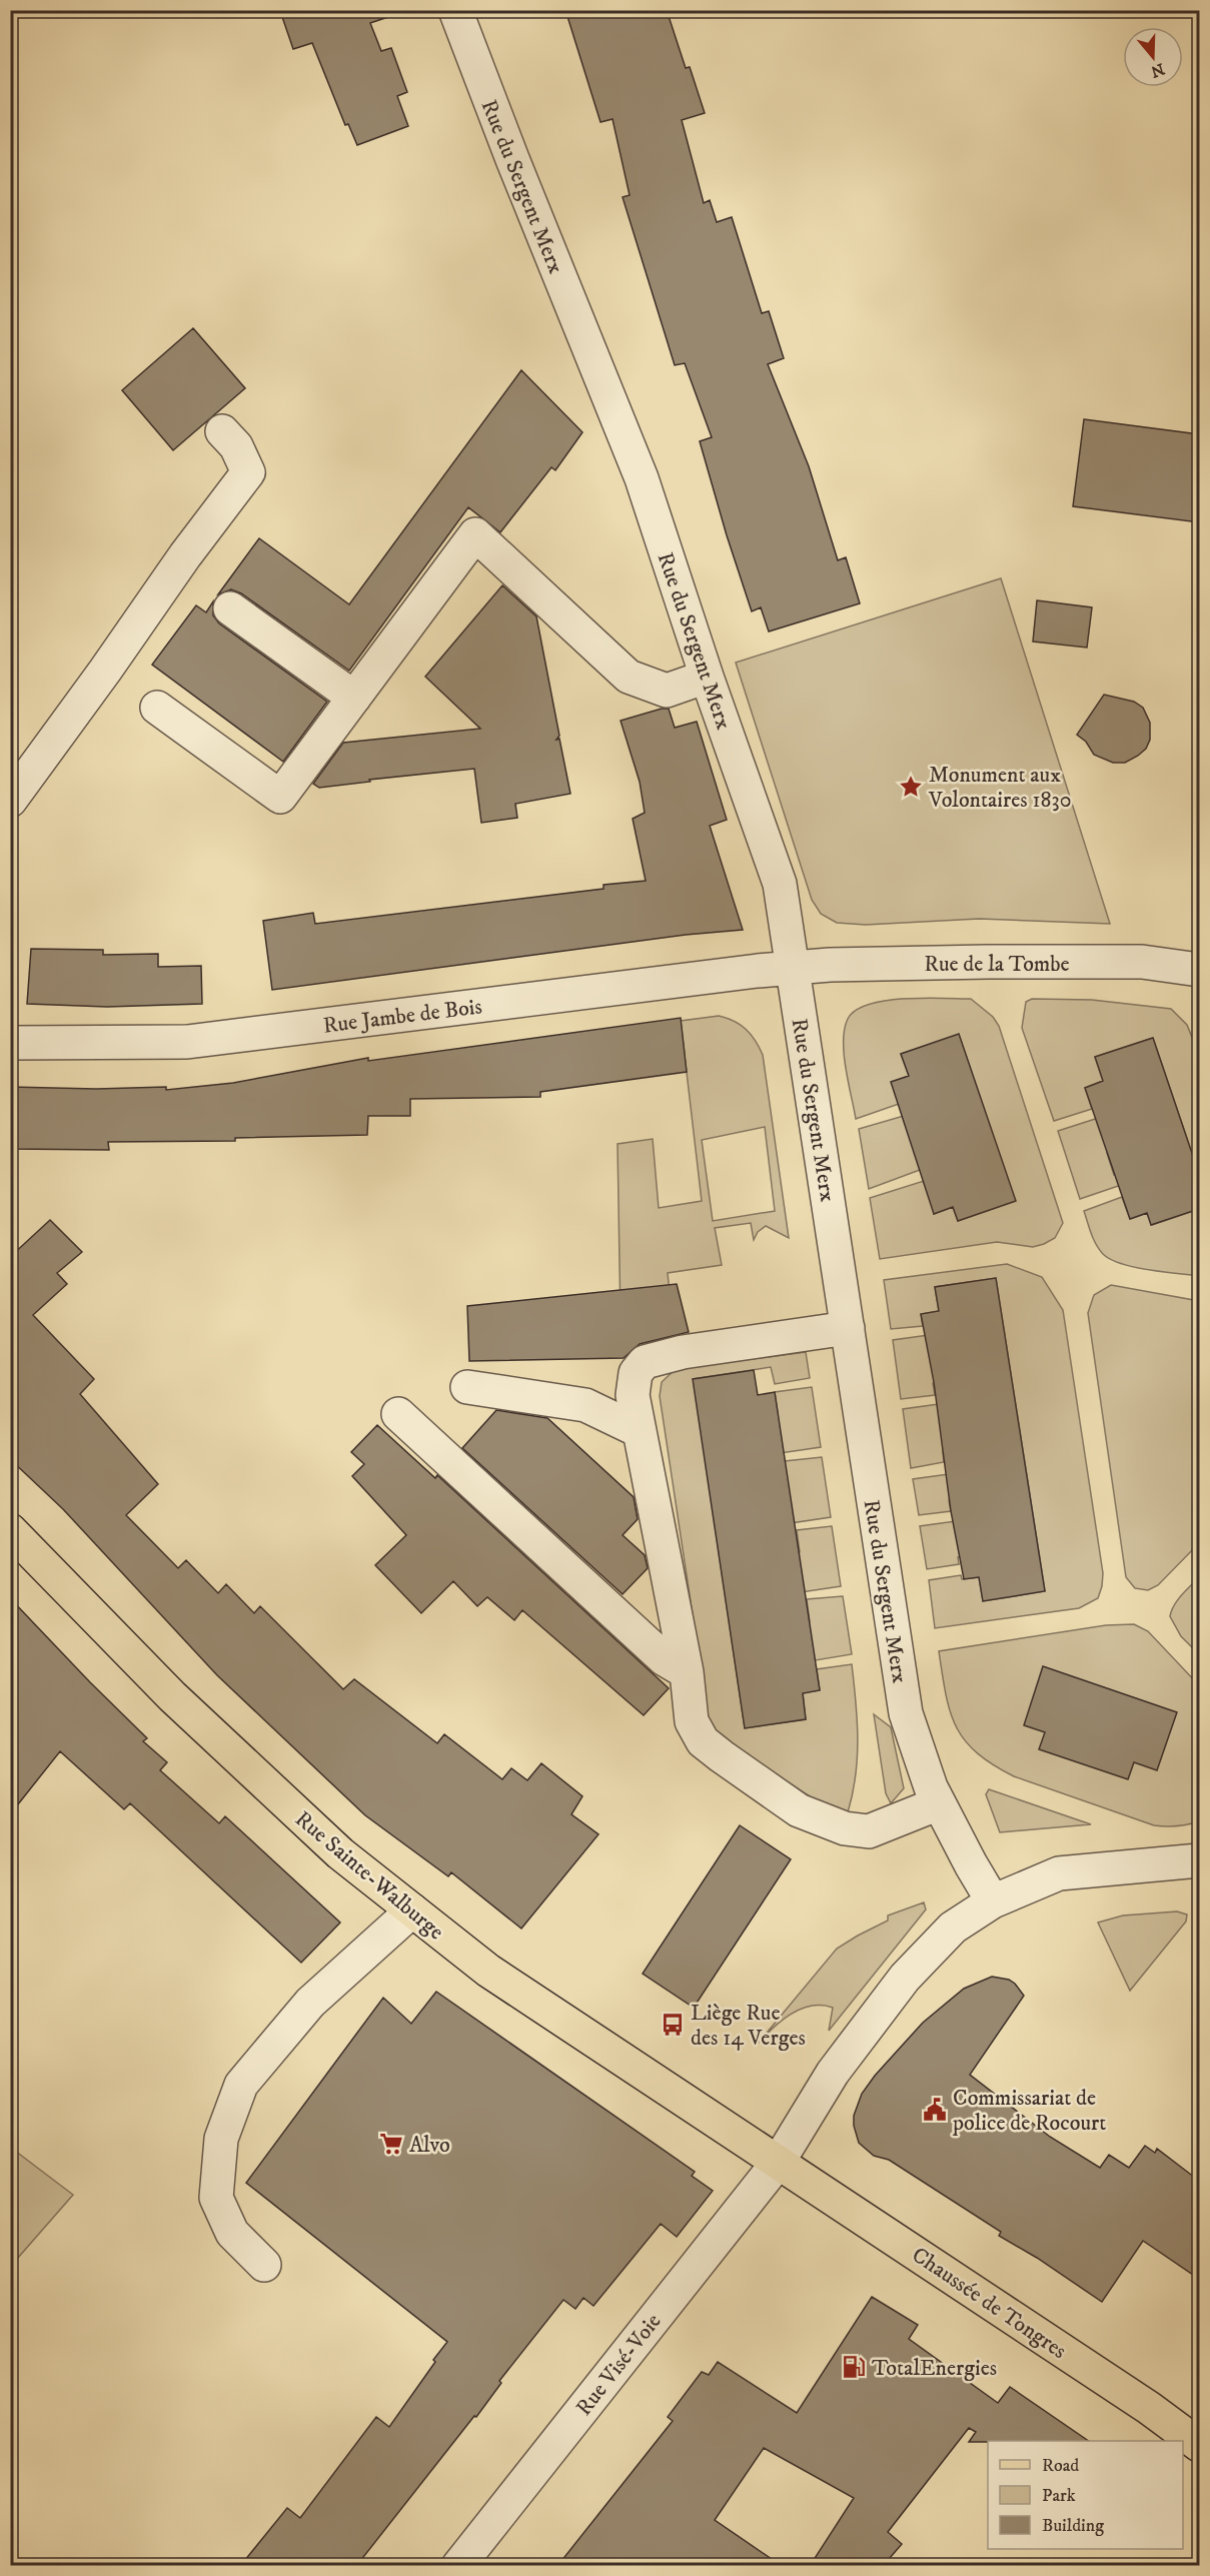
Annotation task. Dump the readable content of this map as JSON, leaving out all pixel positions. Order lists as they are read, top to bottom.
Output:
{
  "streets": {
    "main road": ["Rue Sainte-Walburge", "Chaussée de Tongres"],
    "street": [
      "Rue du Sergent Merx",
      "Rue de la Tombe",
      "Rue Jambe de Bois",
      "Rue Visé-Voie"
    ]
  },
  "crossings": [
    ["Rue du Sergent Merx", "Rue de la Tombe"],
    ["Rue du Sergent Merx", "Rue Jambe de Bois"],
    ["Rue de la Tombe", "Rue Jambe de Bois"],
    ["Rue Sainte-Walburge", "Chaussée de Tongres"],
    ["Rue Sainte-Walburge", "Rue Visé-Voie"],
    ["Chaussée de Tongres", "Rue Visé-Voie"]
  ],
  "places": {
    "place": ["Monument aux Volontaires 1830"],
    "bus stop": ["Liège Rue des 14 Verges"],
    "public building": ["Commissariat de police de Rocourt"],
    "supermarket": ["Alvo"],
    "fuel station": ["TotalEnergies"]
  },
  "legend": ["Road", "Park", "Building"],
  "north": "bottom"
}
